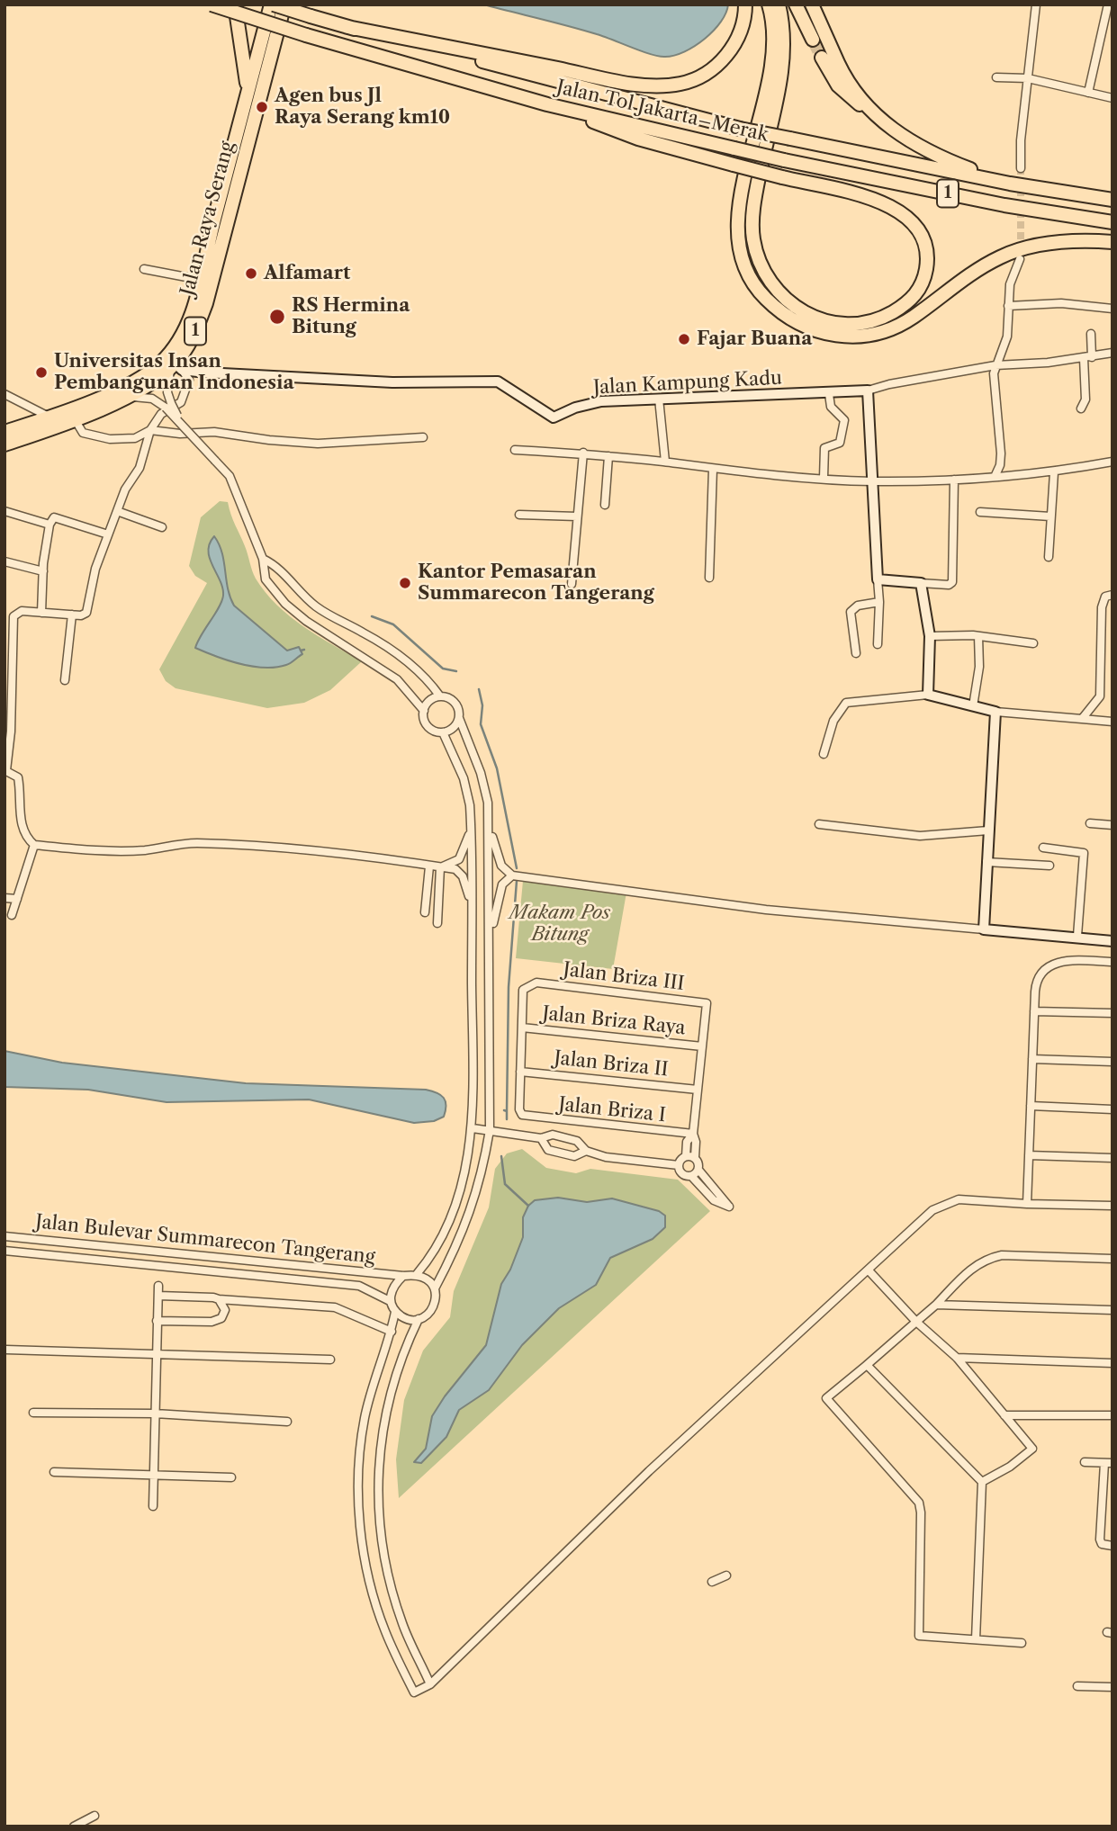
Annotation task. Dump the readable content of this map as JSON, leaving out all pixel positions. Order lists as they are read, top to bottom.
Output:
{
  "streets": {
    "highway": ["Jalan Tol Jakarta–Merak", "1", "Jalan Raya Serang"],
    "street": [
      "Jalan Kampung Kadu",
      "Jalan Briza III",
      "Jalan Briza Raya",
      "Jalan Briza II",
      "Jalan Briza I",
      "Jalan Bulevar Summarecon Tangerang"
    ]
  },
  "crossings": [
    ["Jalan Tol Jakarta–Merak", "Jalan Raya Serang"],
    ["Jalan Raya Serang", "Jalan Kampung Kadu"],
    ["Jalan Briza III", "Jalan Briza Raya"],
    ["Jalan Briza II", "Jalan Briza I"]
  ],
  "parks": ["Makam Pos Bitung"],
  "places": [
    "Agen bus Jl Raya Serang km10",
    "Alfamart",
    "RS Hermina Bitung",
    "Fajar Buana",
    "Universitas Insan Pembangunan Indonesia",
    "Kantor Pemasaran Summarecon Tangerang"
  ]
}
